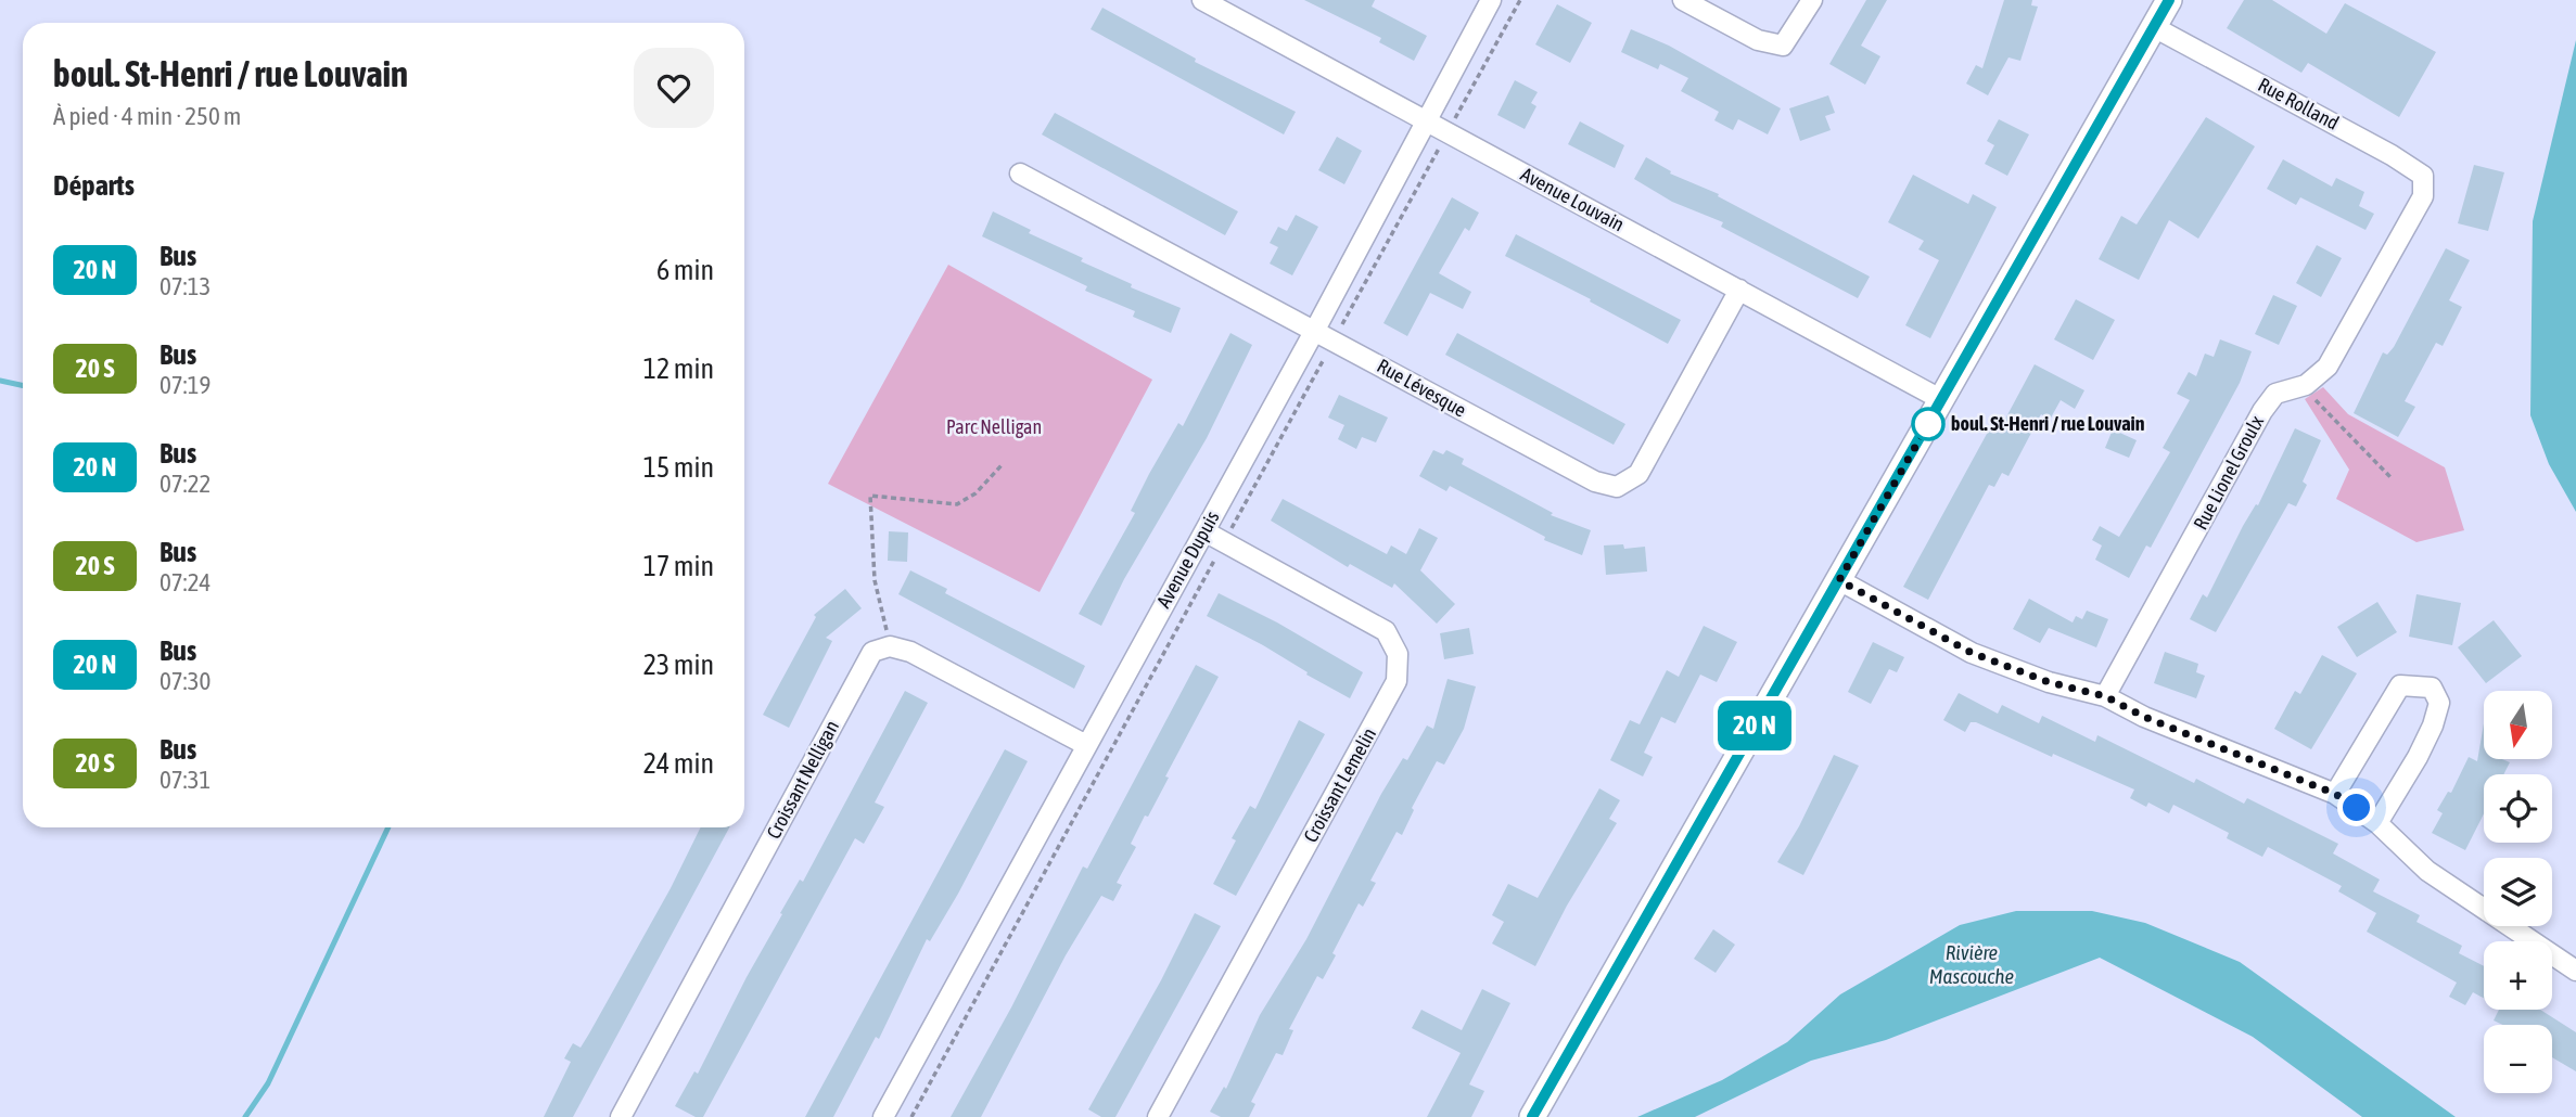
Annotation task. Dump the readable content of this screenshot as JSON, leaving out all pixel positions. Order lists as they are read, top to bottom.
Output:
{
  "streets": {
    "street": [
      "Rue Rolland",
      "Avenue Louvain",
      "Rue Lévesque",
      "Rue Lionel Groulx",
      "Avenue Dupuis",
      "Croissant Nelligan",
      "Croissant Lemelin"
    ]
  },
  "crossings": [
    ["Rue Rolland", "Rue Lionel Groulx"],
    ["Avenue Louvain", "Rue Lévesque"],
    ["Avenue Louvain", "Avenue Dupuis"],
    ["Rue Lévesque", "Avenue Dupuis"],
    ["Avenue Dupuis", "Croissant Lemelin"]
  ],
  "water": ["Rivière Mascouche"],
  "parks": ["Parc Nelligan"],
  "places": ["boul. St-Henri / rue Louvain"],
  "north": "bottom",
  "page": {
    "on_map": "20 N",
    "heading": [
      ["boul. St-Henri / rue Louvain", "À pied · 4 min · 250 m"],
      "Départs"
    ],
    "list": [
      {
        "mark": "20 N",
        "name": "Bus",
        "note": "07:13",
        "value": "6 min"
      },
      {
        "mark": "20 S",
        "name": "Bus",
        "note": "07:19",
        "value": "12 min"
      },
      {
        "mark": "20 N",
        "name": "Bus",
        "note": "07:22",
        "value": "15 min"
      },
      {
        "mark": "20 S",
        "name": "Bus",
        "note": "07:24",
        "value": "17 min"
      },
      {
        "mark": "20 N",
        "name": "Bus",
        "note": "07:30",
        "value": "23 min"
      },
      {
        "mark": "20 S",
        "name": "Bus",
        "note": "07:31",
        "value": "24 min"
      }
    ],
    "map_buttons": ["+", "−"]
  }
}
